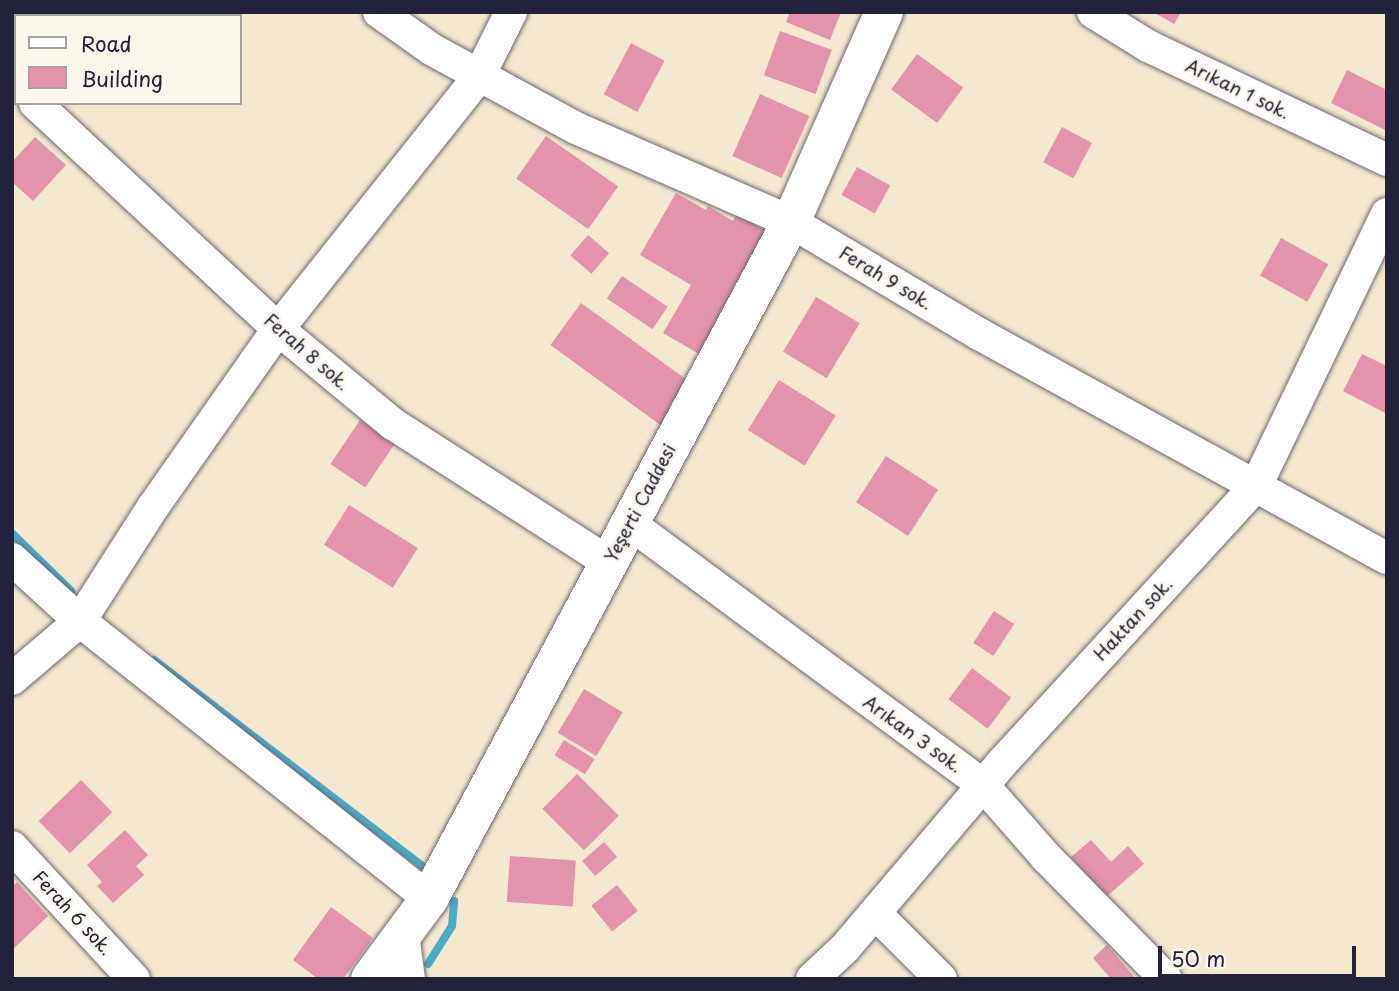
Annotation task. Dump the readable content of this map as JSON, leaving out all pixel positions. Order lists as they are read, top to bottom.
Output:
{
  "streets": {
    "street": [
      "Arıkan 1 sok.",
      "Ferah 9 sok.",
      "Ferah 8 sok.",
      "Yeşerti Caddesi",
      "Haktan sok.",
      "Arıkan 3 sok.",
      "Ferah 6 sok."
    ]
  },
  "crossings": [
    ["Ferah 9 sok.", "Yeşerti Caddesi"],
    ["Ferah 9 sok.", "Haktan sok."],
    ["Ferah 8 sok.", "Yeşerti Caddesi"],
    ["Yeşerti Caddesi", "Arıkan 3 sok."],
    ["Haktan sok.", "Arıkan 3 sok."]
  ],
  "legend": ["Road", "Building"],
  "scale_bar": "50 m"
}
